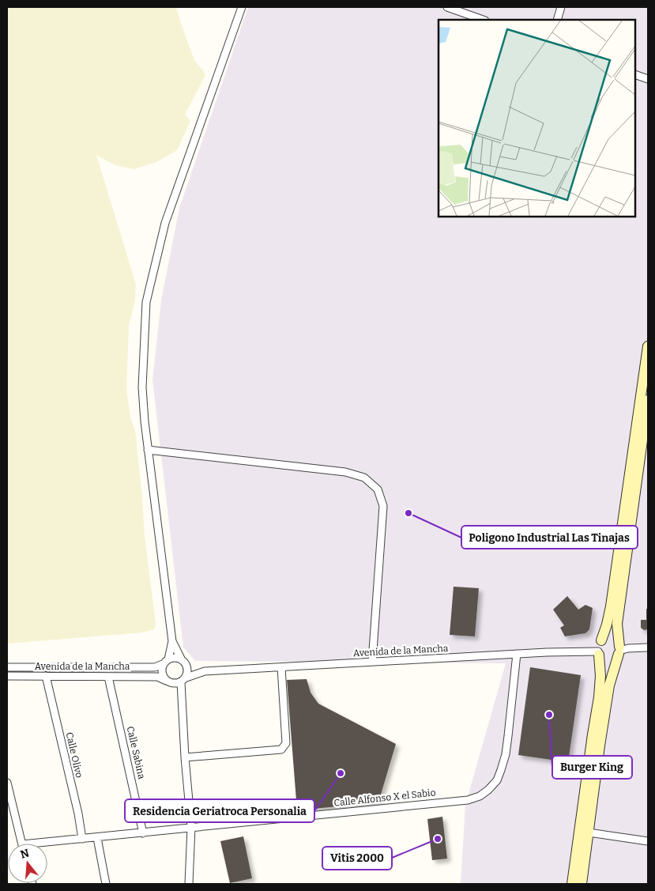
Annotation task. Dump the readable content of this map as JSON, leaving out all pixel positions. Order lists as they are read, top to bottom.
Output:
{
  "streets": {
    "street": [
      "Avenida de la Mancha",
      "Calle Sabina",
      "Calle Olivo",
      "Calle Alfonso X el Sabio"
    ]
  },
  "crossings": [
    ["Avenida de la Mancha", "Calle Sabina"],
    ["Avenida de la Mancha", "Calle Olivo"],
    ["Avenida de la Mancha", "Calle Alfonso X el Sabio"],
    ["Calle Sabina", "Calle Alfonso X el Sabio"],
    ["Calle Olivo", "Calle Alfonso X el Sabio"]
  ],
  "places": [
    "Poligono Industrial Las Tinajas",
    "Burger King",
    "Residencia Geriatroca Personalia",
    "Vitis 2000"
  ],
  "north": "top"
}
